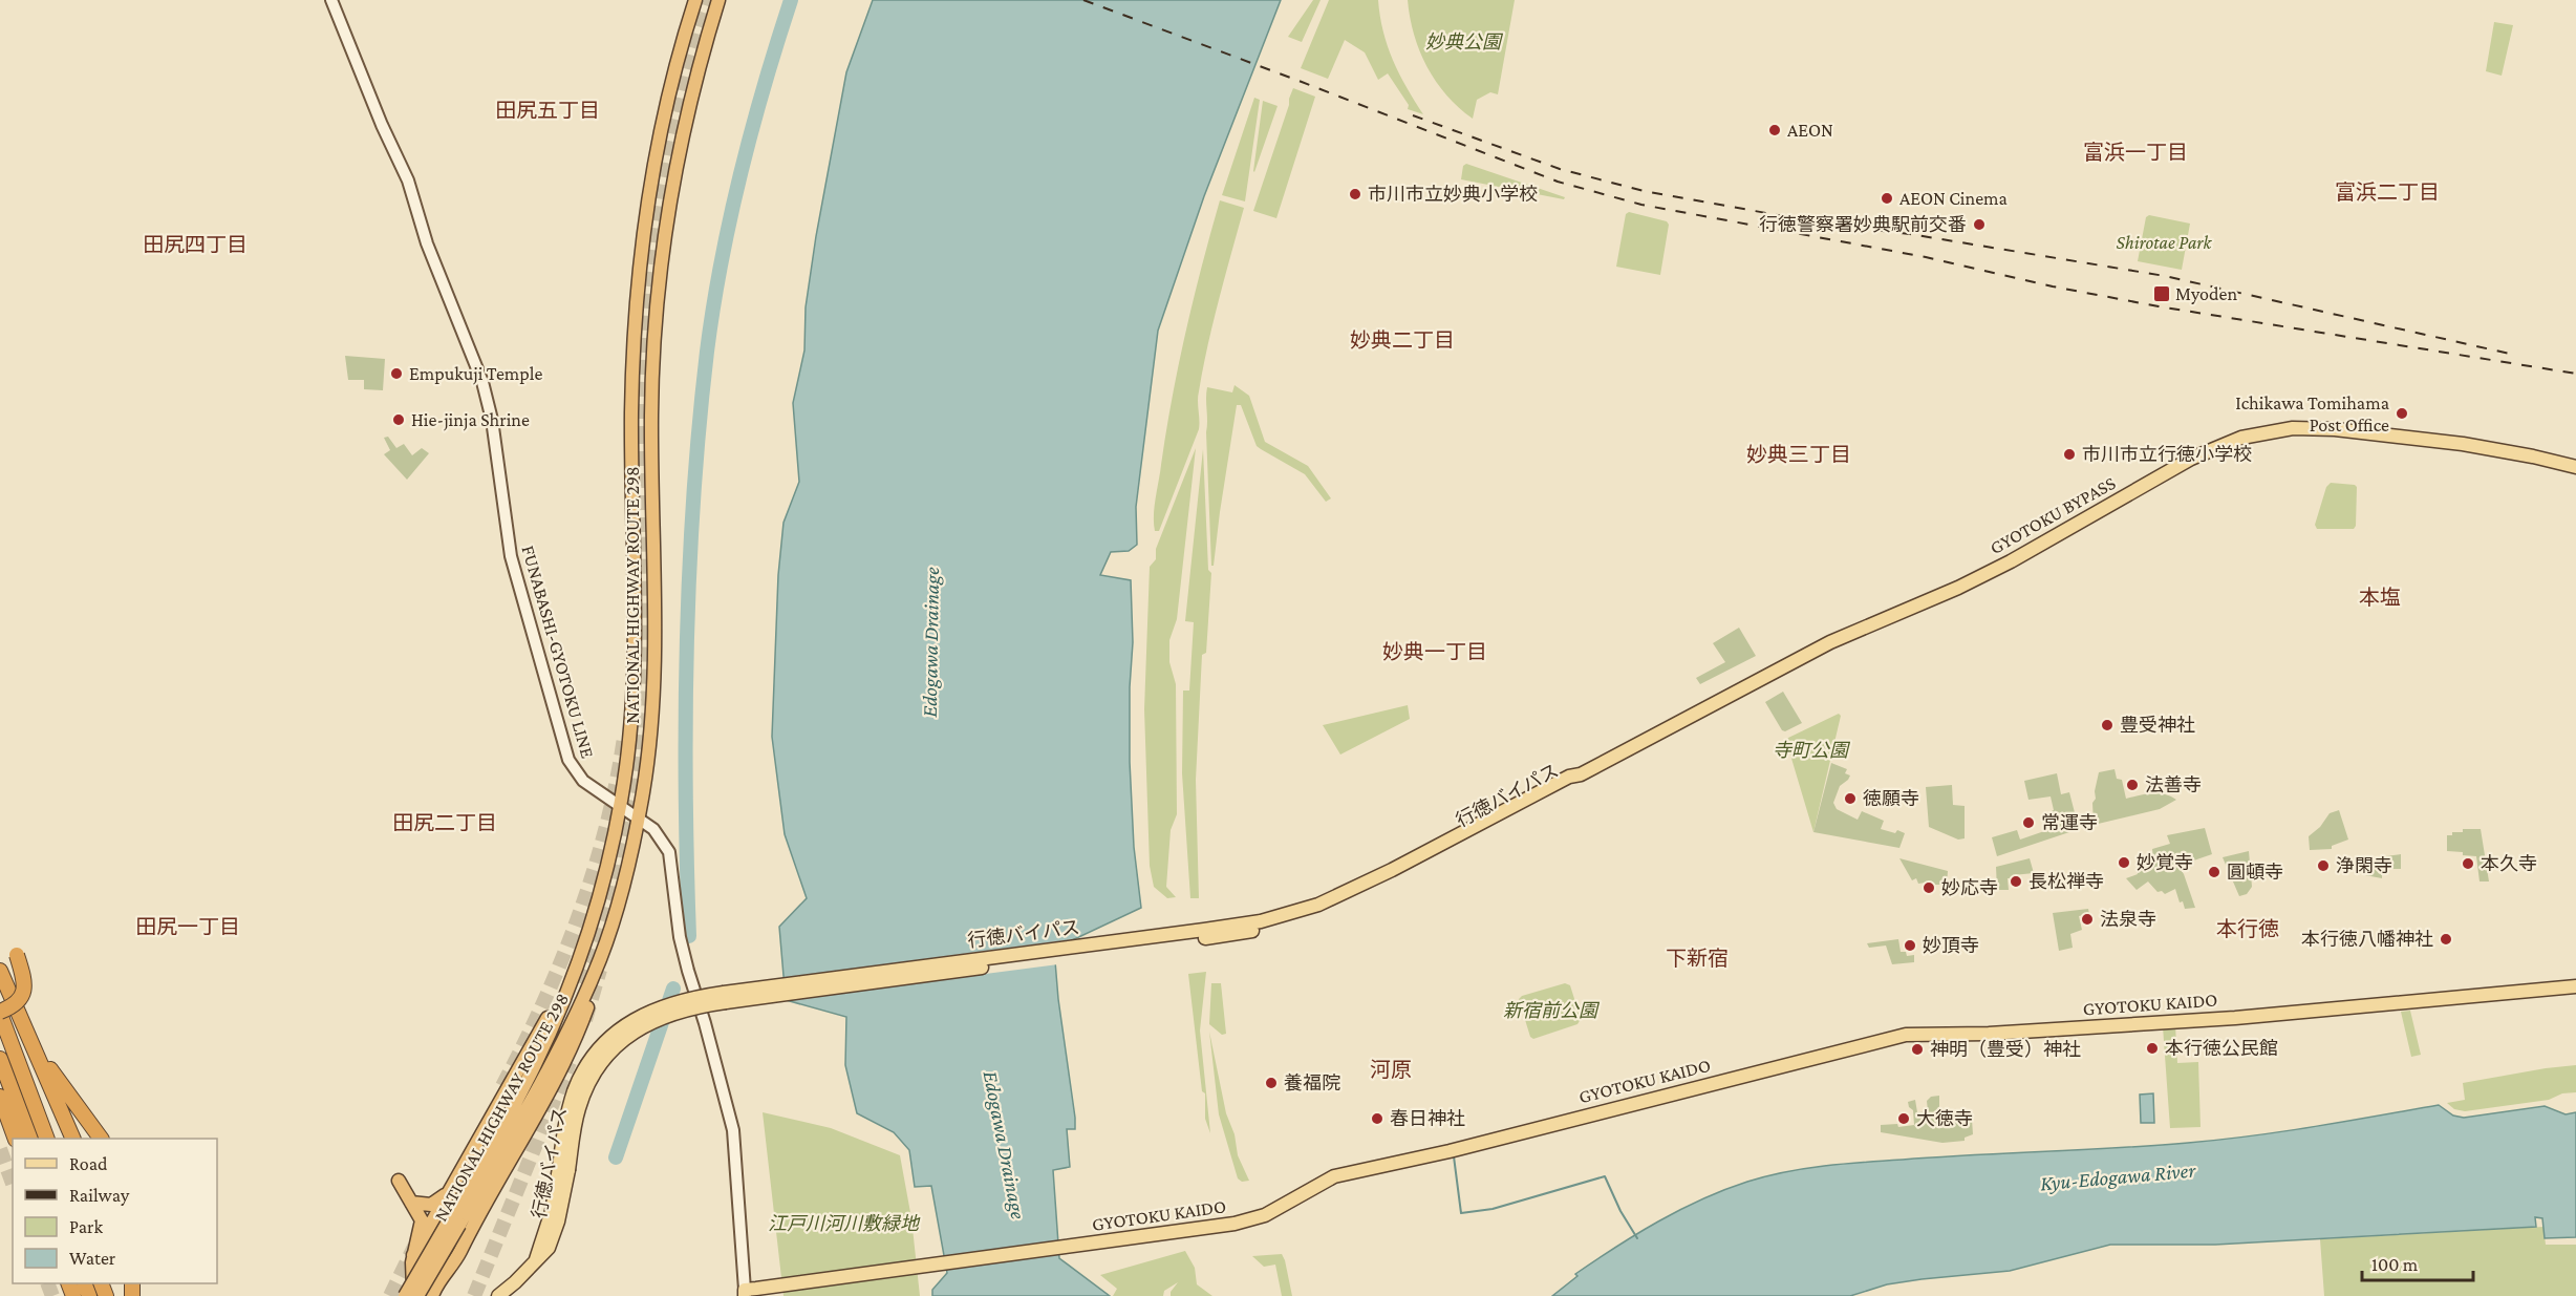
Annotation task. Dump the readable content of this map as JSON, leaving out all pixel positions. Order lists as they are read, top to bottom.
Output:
{
  "streets": {
    "highway": ["NATIONAL HIGHWAY ROUTE 298"],
    "main road": [
      "GYOTOKU BYPASS",
      "FUNABASHI-GYOTOKU LINE",
      "行徳バイパス",
      "GYOTOKU KAIDO"
    ]
  },
  "crossings": [
    ["GYOTOKU BYPASS", "行徳バイパス"],
    ["NATIONAL HIGHWAY ROUTE 298", "FUNABASHI-GYOTOKU LINE"],
    ["FUNABASHI-GYOTOKU LINE", "GYOTOKU KAIDO"]
  ],
  "districts": [
    "田尻五丁目",
    "富浜一丁目",
    "富浜二丁目",
    "田尻四丁目",
    "妙典二丁目",
    "妙典三丁目",
    "本塩",
    "妙典一丁目",
    "田尻二丁目",
    "田尻一丁目",
    "本行徳",
    "下新宿",
    "河原"
  ],
  "water": ["Edogawa Drainage", "Kyu-Edogawa River"],
  "parks": [
    "妙典公園",
    "Shirotae Park",
    "寺町公園",
    "新宿前公園",
    "江戸川河川敷緑地"
  ],
  "places": {
    "other": [
      "AEON",
      "市川市立妙典小学校",
      "AEON Cinema",
      "行徳警察署妙典駅前交番",
      "Empukuji Temple",
      "Ichikawa Tomihama Post Office",
      "Hie-jinja Shrine",
      "市川市立行徳小学校",
      "豊受神社",
      "法善寺",
      "徳願寺",
      "常運寺",
      "妙覚寺",
      "本久寺",
      "浄閑寺",
      "圓頓寺",
      "長松禅寺",
      "妙応寺",
      "法泉寺",
      "本行徳八幡神社",
      "妙頂寺",
      "本行徳公民館",
      "神明（豊受）神社",
      "養福院",
      "春日神社",
      "大徳寺"
    ],
    "transit": ["Myoden"]
  },
  "legend": [
    "Road",
    "Railway",
    "Park",
    "Water"
  ],
  "scale_bar": "100 m"
}
